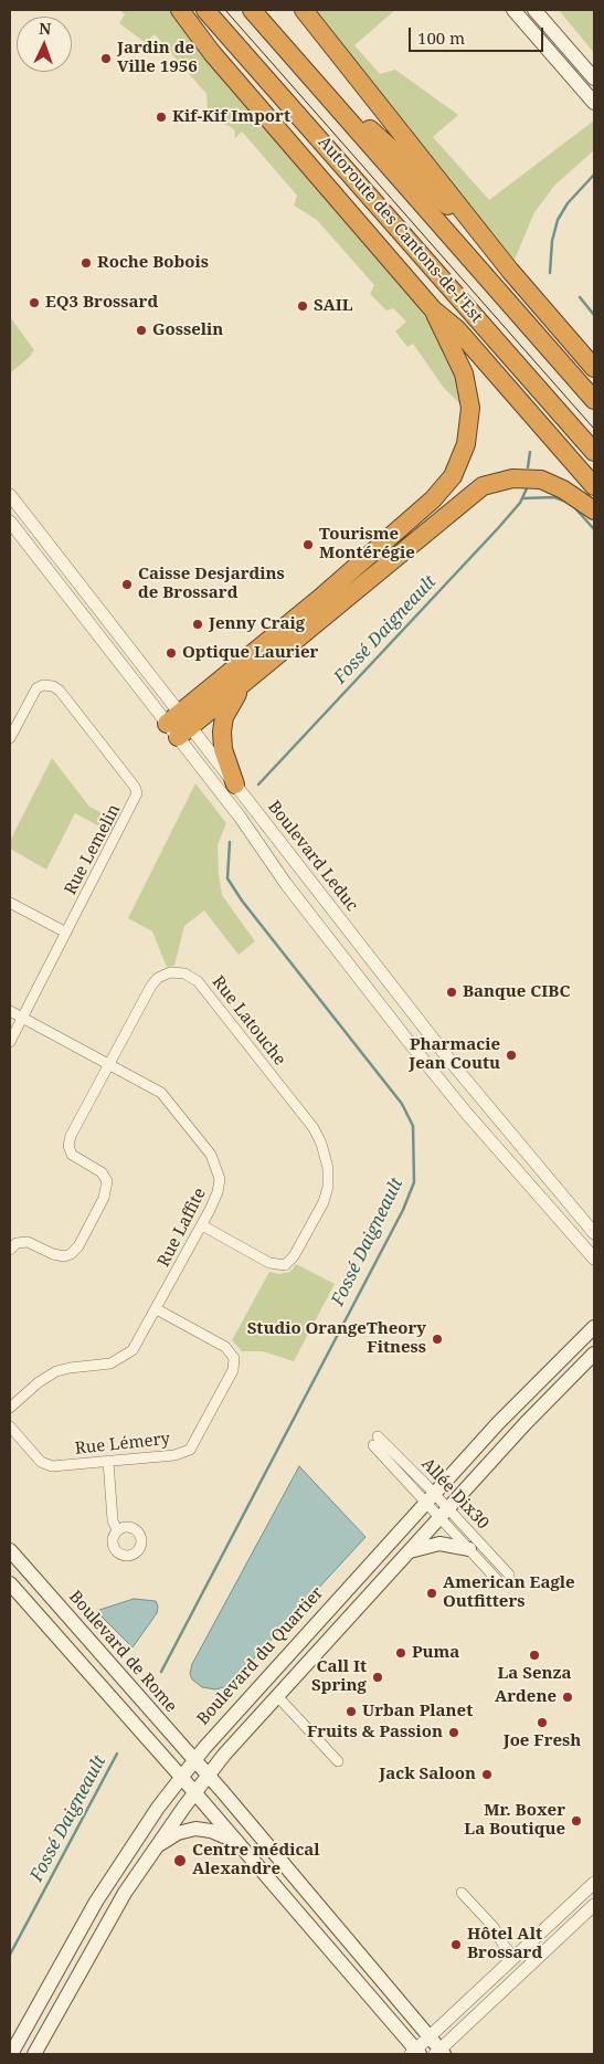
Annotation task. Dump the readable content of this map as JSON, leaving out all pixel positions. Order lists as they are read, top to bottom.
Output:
{
  "streets": {
    "highway": ["Autoroute des Cantons-de-l'Est"],
    "main road": ["Boulevard de Rome", "Boulevard du Quartier"],
    "street": [
      "Rue Lemelin",
      "Boulevard Leduc",
      "Rue Latouche",
      "Rue Laffite",
      "Rue Lémery",
      "Allée Dix30"
    ]
  },
  "crossings": [
    ["Rue Lemelin", "Rue Laffite"],
    ["Rue Latouche", "Rue Laffite"],
    ["Rue Laffite", "Rue Lémery"],
    ["Allée Dix30", "Boulevard du Quartier"],
    ["Boulevard de Rome", "Boulevard du Quartier"]
  ],
  "water": ["Fossé Daigneault"],
  "places": [
    "Jardin de Ville 1956",
    "Kif-Kif Import",
    "Roche Bobois",
    "EQ3 Brossard",
    "SAIL",
    "Gosselin",
    "Tourisme Montérégie",
    "Caisse Desjardins de Brossard",
    "Jenny Craig",
    "Optique Laurier",
    "Banque CIBC",
    "Pharmacie Jean Coutu",
    "Studio OrangeTheory Fitness",
    "American Eagle Outfitters",
    "Puma",
    "La Senza",
    "Call It Spring",
    "Ardene",
    "Urban Planet",
    "Joe Fresh",
    "Fruits & Passion",
    "Jack Saloon",
    "Mr. Boxer La Boutique",
    "Centre médical Alexandre",
    "Hôtel Alt Brossard"
  ],
  "scale_bar": "100 m",
  "north": "top"
}
